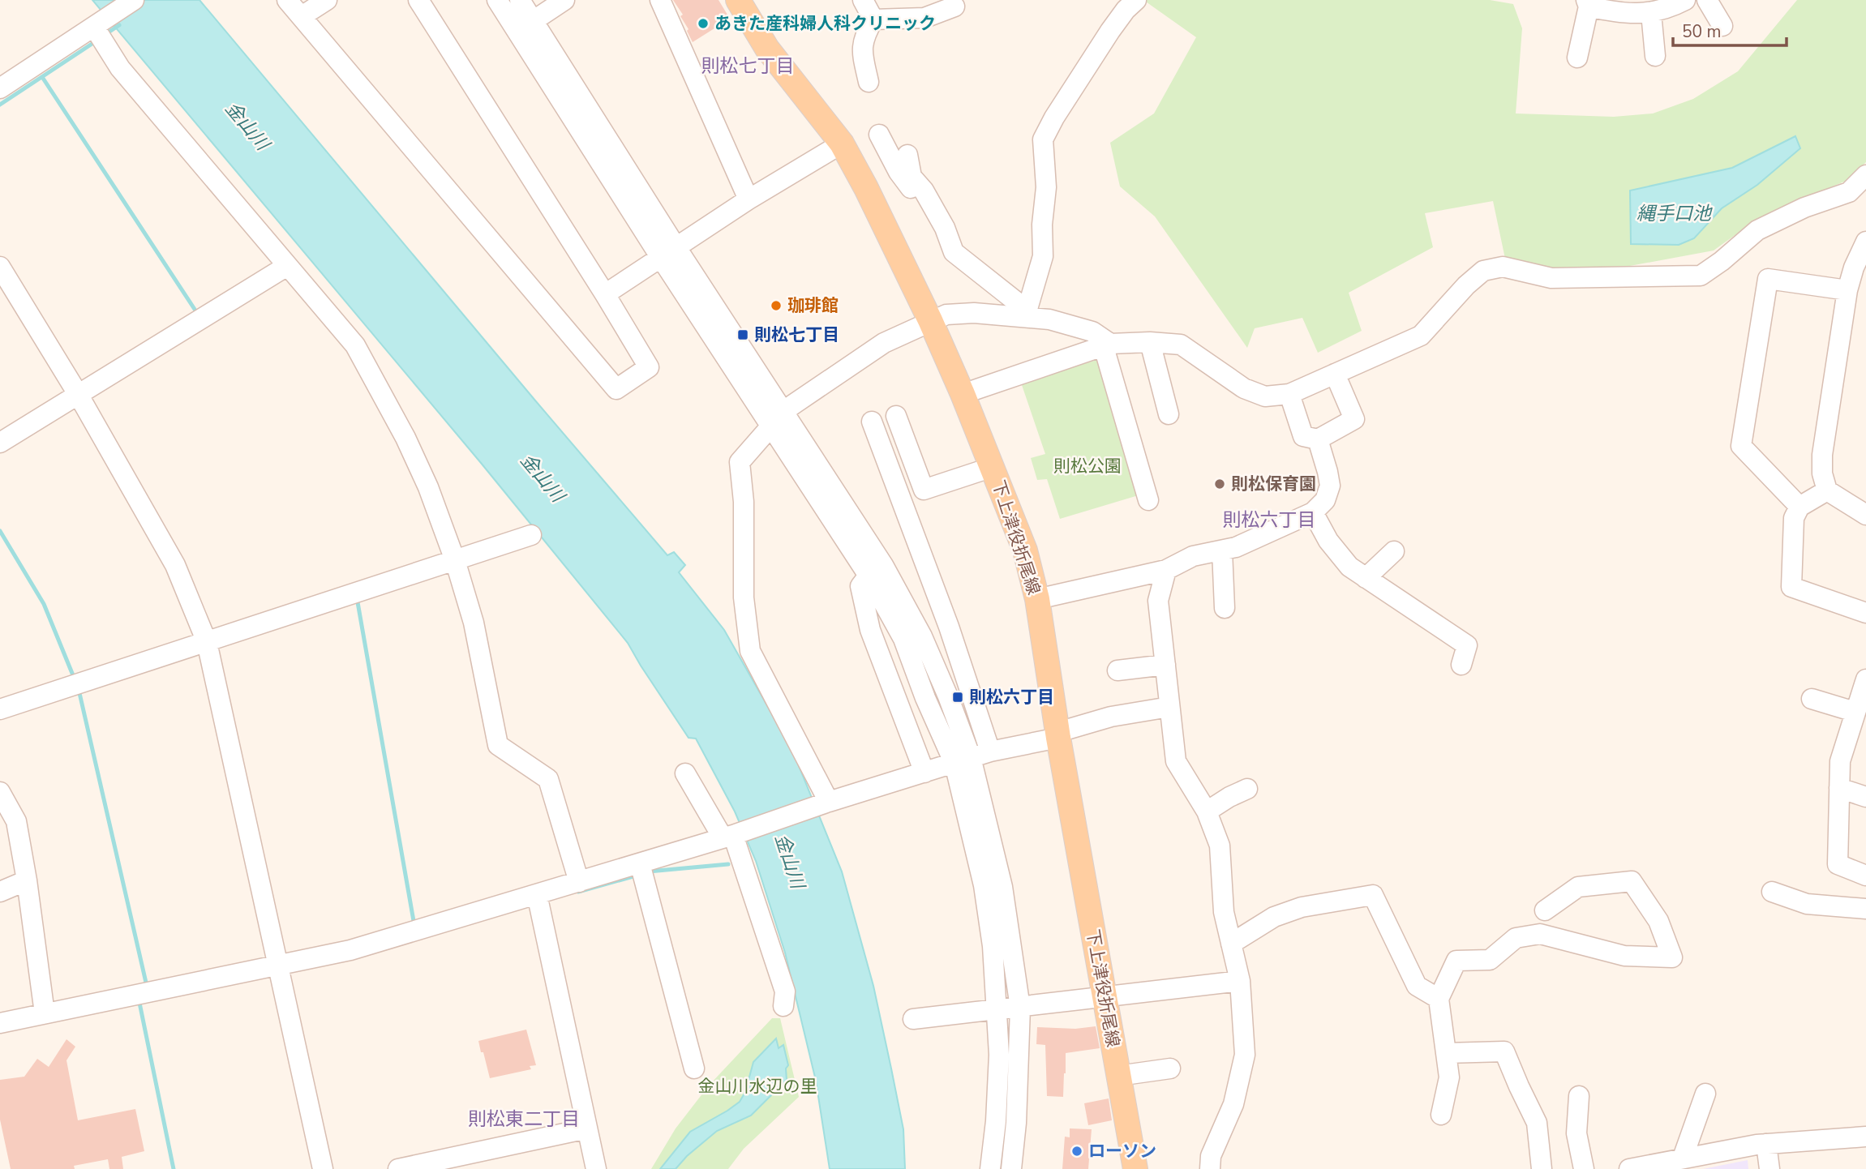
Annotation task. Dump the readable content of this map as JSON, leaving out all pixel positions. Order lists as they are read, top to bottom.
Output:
{
  "streets": {
    "main road": ["下上津役折尾線"]
  },
  "districts": ["則松七丁目", "則松六丁目", "則松東二丁目"],
  "water": ["金山川", "縄手口池"],
  "parks": ["則松公園", "金山川水辺の里"],
  "places": {
    "other": [
      "あきた産科婦人科クリニック",
      "珈琲館",
      "則松保育園",
      "ローソン"
    ],
    "transit": ["則松七丁目", "則松六丁目"]
  },
  "scale_bar": "50 m"
}
